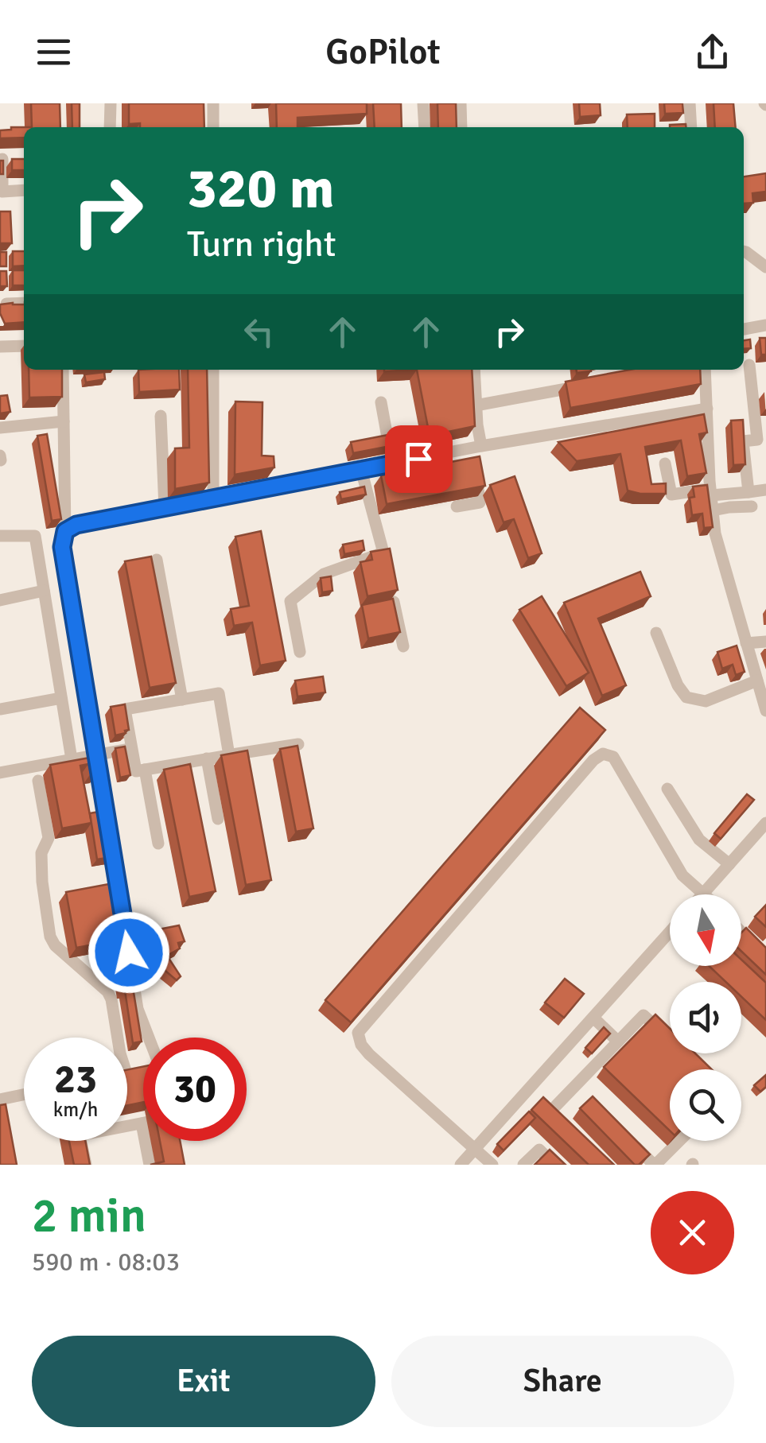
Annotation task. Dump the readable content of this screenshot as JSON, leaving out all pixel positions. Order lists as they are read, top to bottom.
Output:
{
  "north": "bottom",
  "page": {
    "header": "GoPilot",
    "turn": ["320 m", "Turn right"],
    "speed": "23 km/h",
    "limit": "30",
    "heading": ["2 min", "590 m · 08:03"],
    "buttons": ["Exit", "Share"]
  }
}
